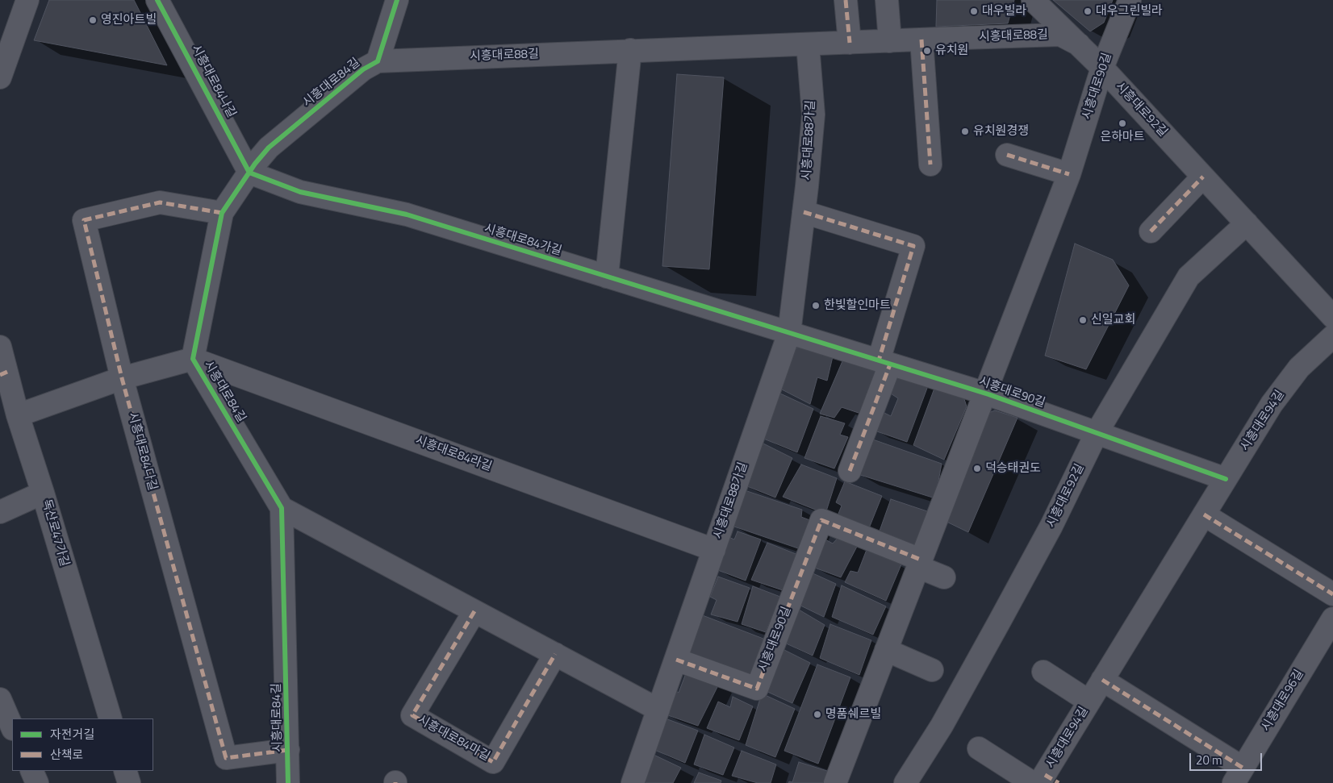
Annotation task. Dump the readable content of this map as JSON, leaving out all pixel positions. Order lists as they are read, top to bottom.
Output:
{
  "streets": {
    "street": [
      "시흥대로88길",
      "시흥대로84나길",
      "시흥대로84길",
      "시흥대로90길",
      "시흥대로92길",
      "시흥대로88가길",
      "시흥대로84가길",
      "시흥대로94길",
      "시흥대로84다길",
      "시흥대로84라길",
      "독산로47가길",
      "시흥대로96길",
      "시흥대로84마길"
    ]
  },
  "crossings": [
    ["시흥대로88길", "시흥대로84길"],
    ["시흥대로88길", "시흥대로92길"],
    ["시흥대로88길", "시흥대로88가길"],
    ["시흥대로84나길", "시흥대로84길"],
    ["시흥대로84나길", "시흥대로84가길"],
    ["시흥대로84길", "시흥대로84가길"],
    ["시흥대로84길", "시흥대로84다길"],
    ["시흥대로84길", "시흥대로84라길"],
    ["시흥대로84길", "독산로47가길"],
    ["시흥대로90길", "시흥대로92길"],
    ["시흥대로90길", "시흥대로88가길"],
    ["시흥대로90길", "시흥대로84가길"],
    ["시흥대로90길", "시흥대로94길"],
    ["시흥대로88가길", "시흥대로84가길"],
    ["시흥대로88가길", "시흥대로84라길"]
  ],
  "places": [
    "대우빌라",
    "대우그린빌라",
    "영진아트빌",
    "유치원",
    "은하마트",
    "유치원경쟁",
    "한빛할인마트",
    "신일교회",
    "덕승태권도",
    "명품쉐르빌"
  ],
  "legend": ["자전거길", "산책로"],
  "scale_bar": "20 m"
}
